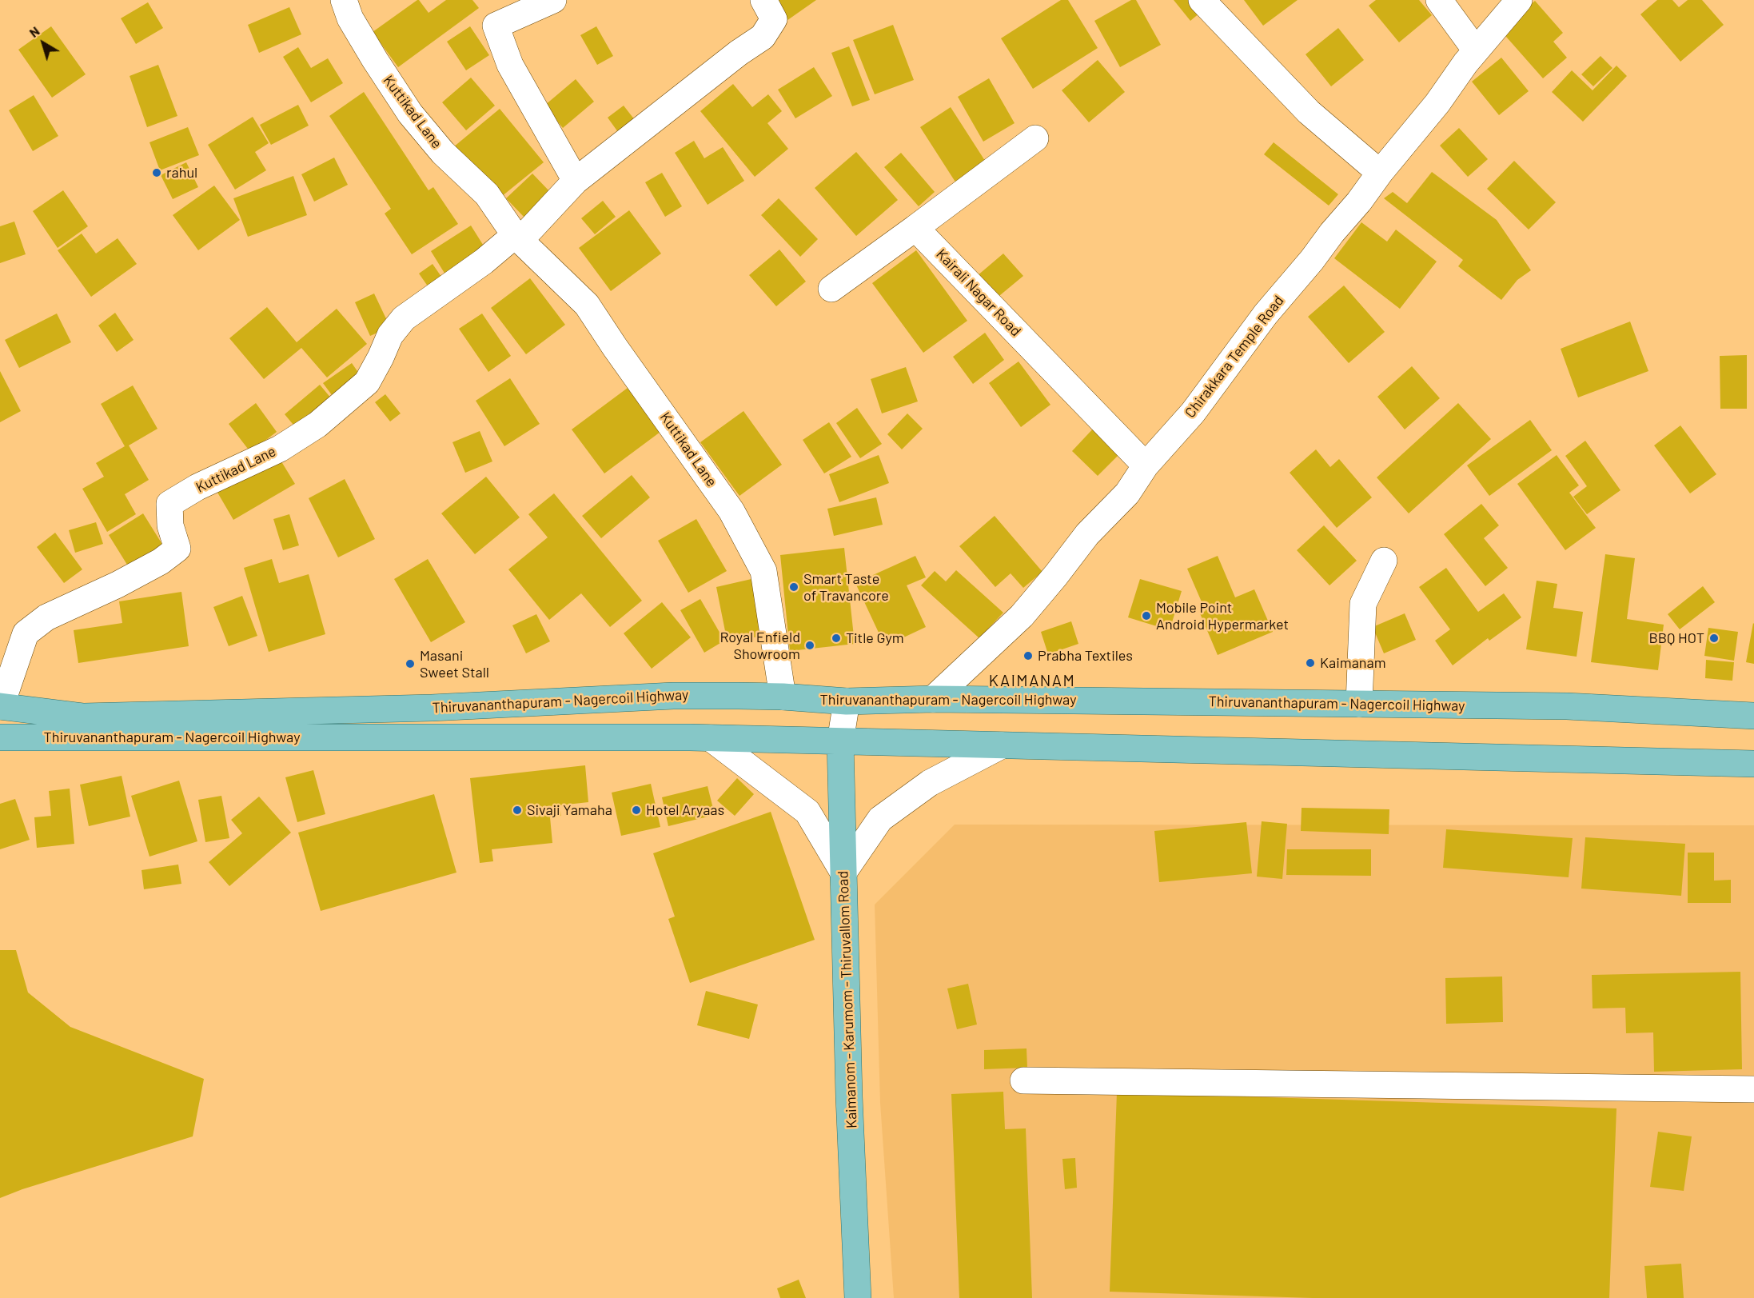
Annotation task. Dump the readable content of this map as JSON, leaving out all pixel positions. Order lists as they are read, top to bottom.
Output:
{
  "streets": {
    "main road": ["Thiruvananthapuram - Nagercoil Highway", "Kaimanom - Karumom - Thiruvallom Road"],
    "street": ["Kuttikad Lane", "Kairali Nagar Road", "Chirakkara Temple Road"]
  },
  "crossings": [
    ["Kuttikad Lane", "Thiruvananthapuram - Nagercoil Highway"],
    ["Kairali Nagar Road", "Chirakkara Temple Road"],
    ["Chirakkara Temple Road", "Thiruvananthapuram - Nagercoil Highway"],
    ["Thiruvananthapuram - Nagercoil Highway", "Kaimanom - Karumom - Thiruvallom Road"]
  ],
  "districts": ["KAIMANAM"],
  "places": [
    "rahul",
    "Smart Taste of Travancore",
    "Mobile Point Android Hypermarket",
    "Title Gym",
    "BBQ HOT",
    "Royal Enfield Showroom",
    "Prabha Textiles",
    "Kaimanam",
    "Masani Sweet Stall",
    "Sivaji Yamaha",
    "Hotel Aryaas"
  ],
  "north": "top left"
}
